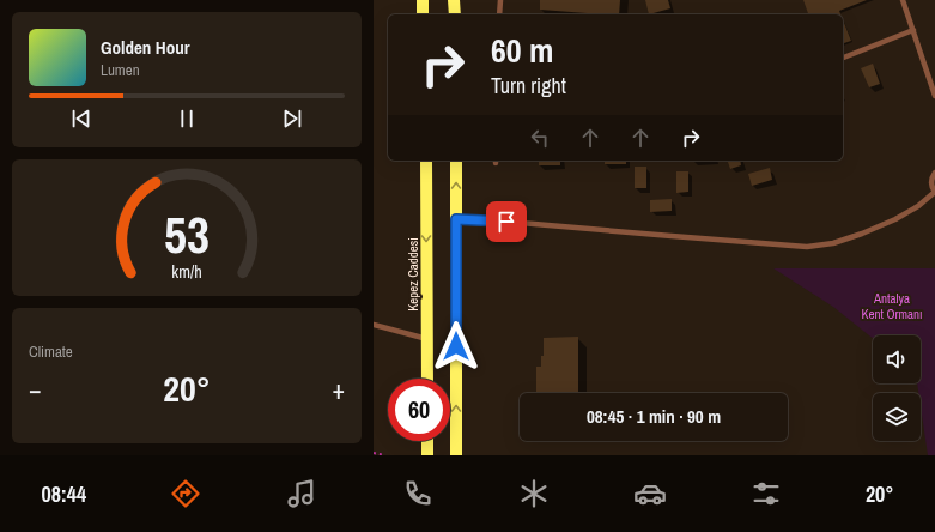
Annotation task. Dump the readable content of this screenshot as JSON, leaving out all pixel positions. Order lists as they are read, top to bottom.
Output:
{
  "streets": {
    "main road": ["Kepez Caddesi"]
  },
  "parks": ["Antalya Kent Ormanı"],
  "page": {
    "turn": ["60 m", "Turn right"],
    "song": ["Golden Hour", "Lumen"],
    "tile": "Climate",
    "heat": ["−", "20°", "+"],
    "limit": "60",
    "trip": "08:45 · 1 min · 90 m",
    "tabs": ["08:44", "20°"],
    "gauge": ["53", "km/h"]
  }
}
